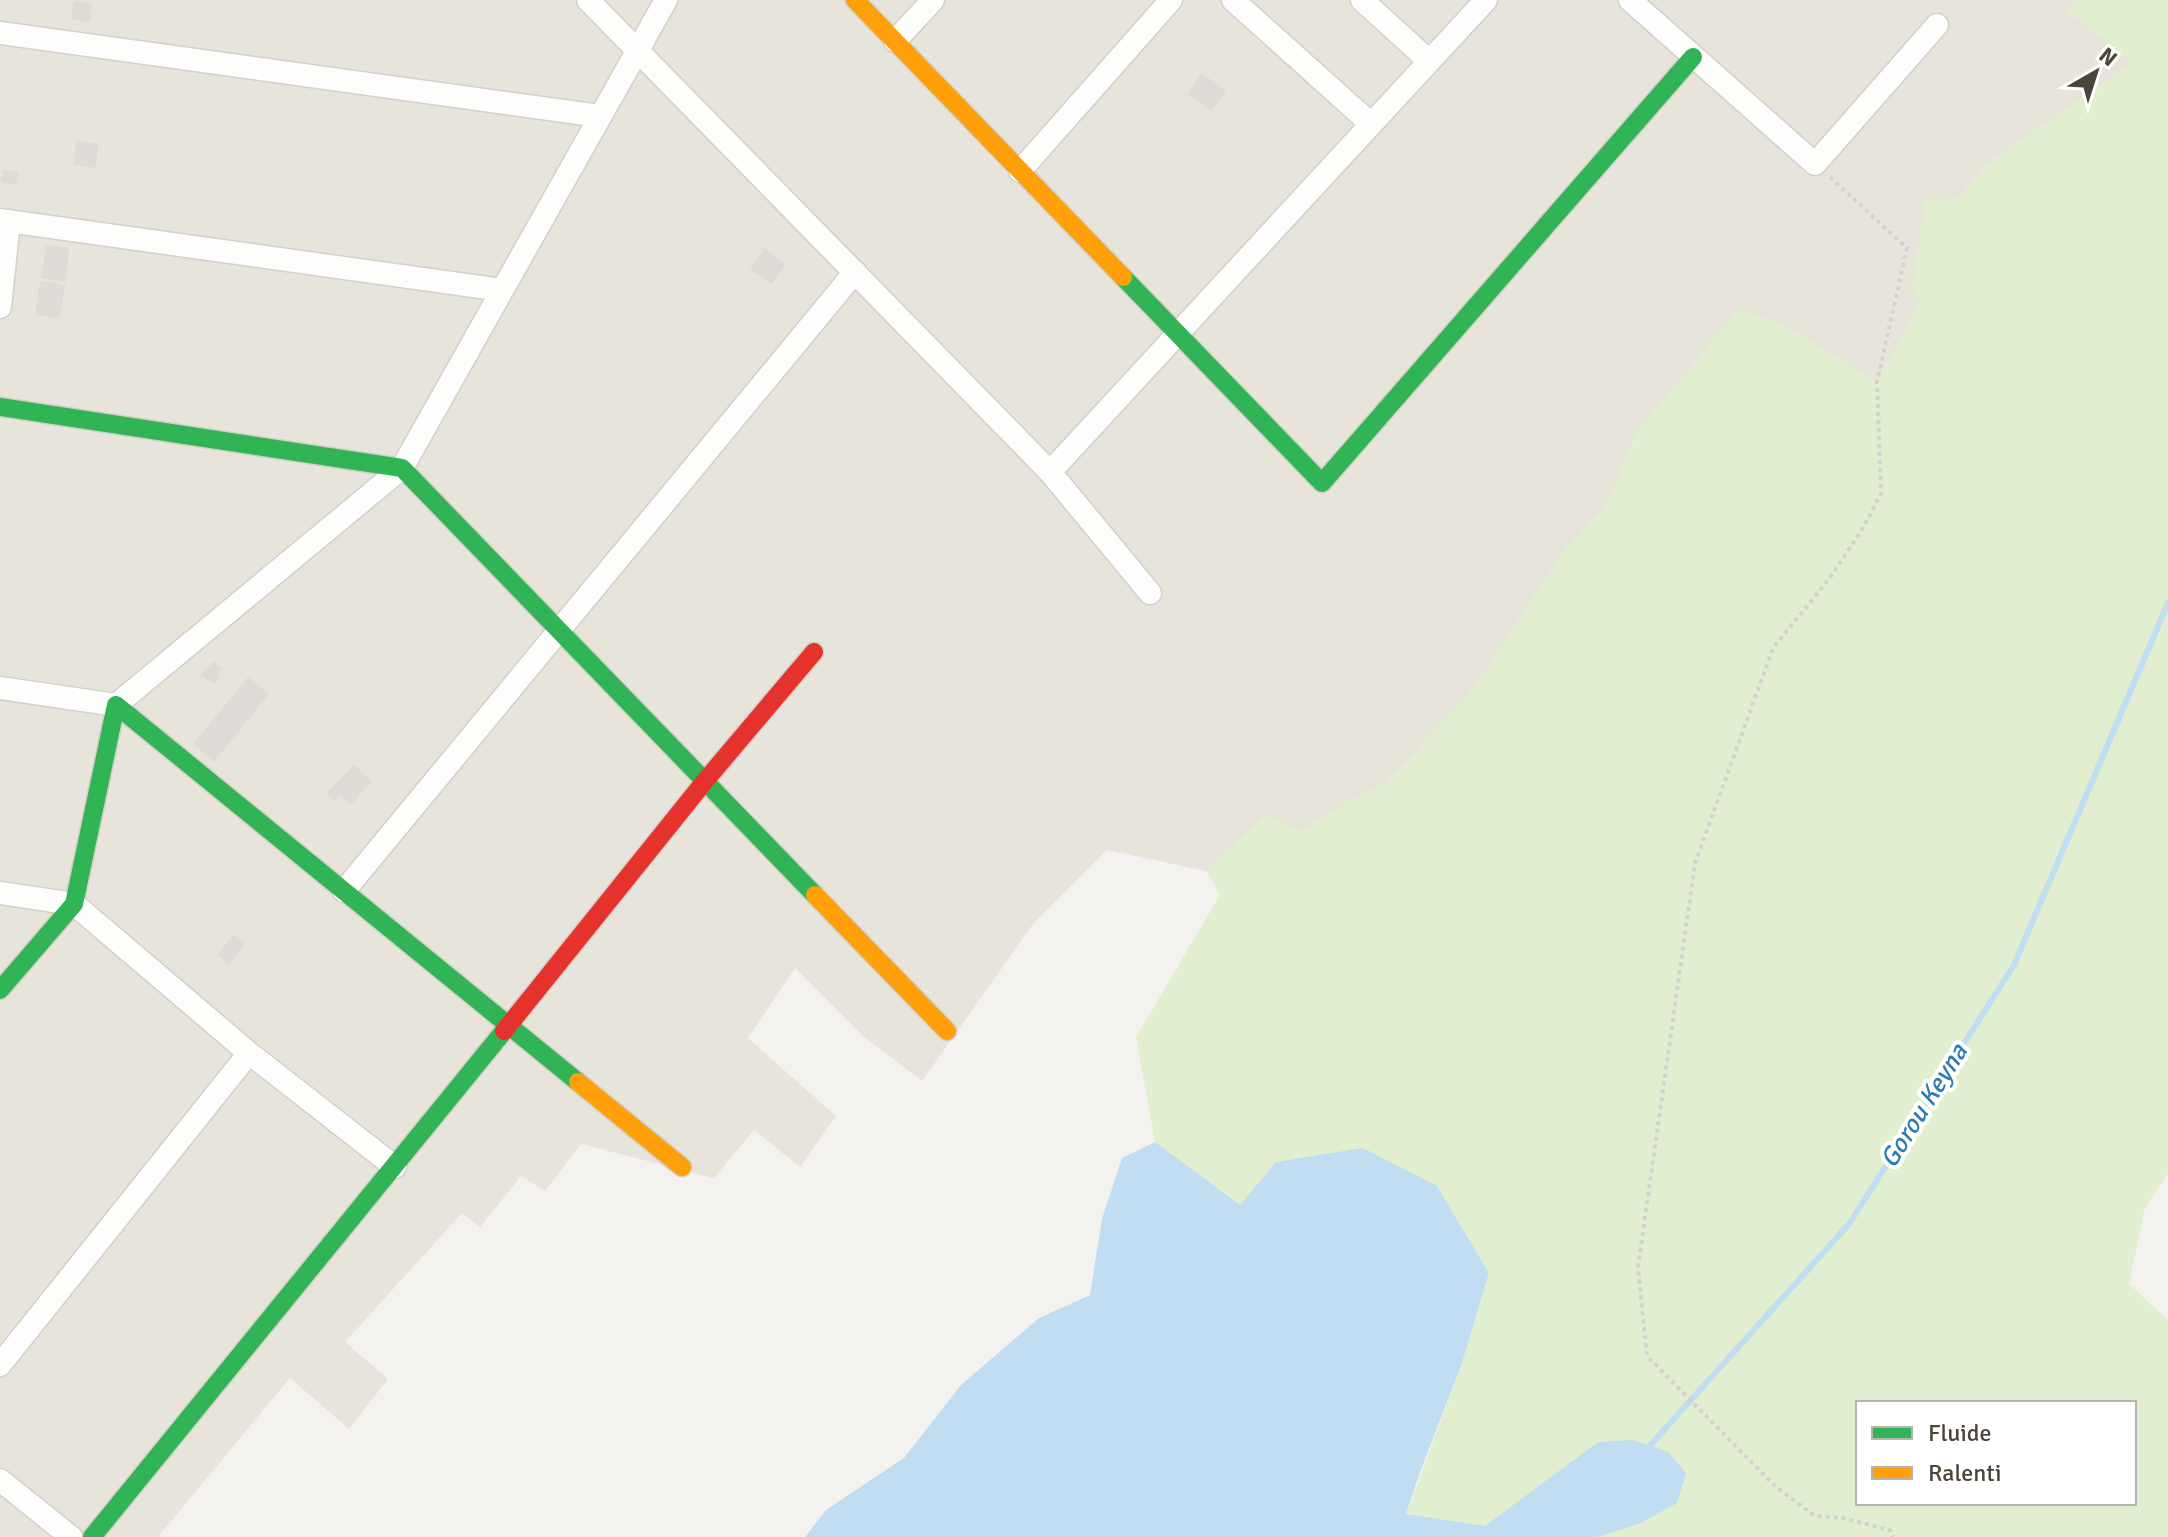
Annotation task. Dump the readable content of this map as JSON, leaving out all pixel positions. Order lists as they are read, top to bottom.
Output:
{
  "water": ["Gorou Keyna"],
  "legend": ["Fluide", "Ralenti"],
  "north": "top right"
}
